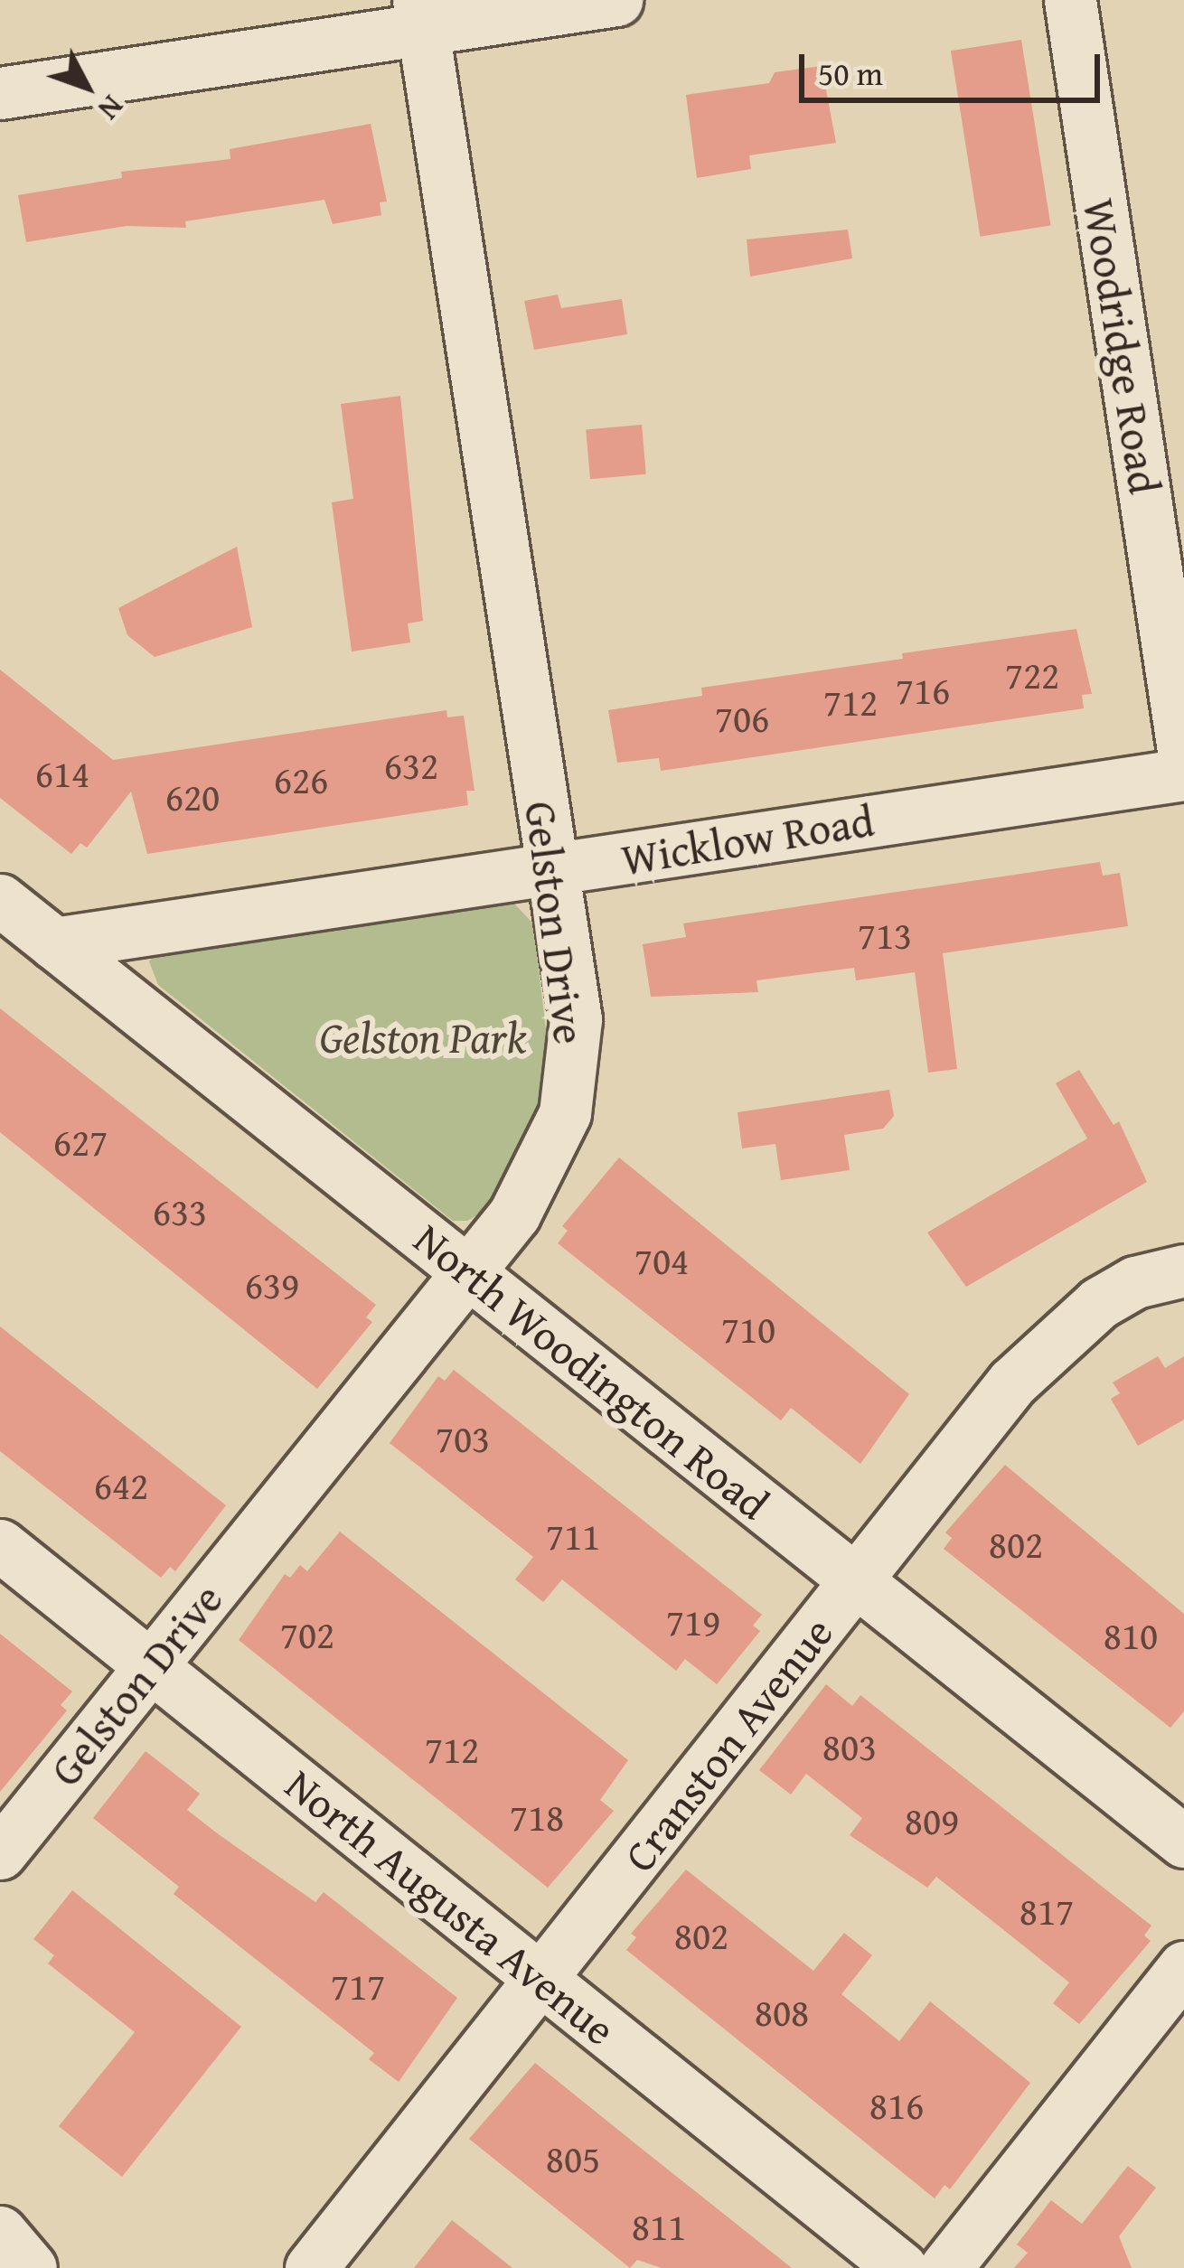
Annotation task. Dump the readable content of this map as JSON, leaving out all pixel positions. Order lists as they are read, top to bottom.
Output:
{
  "streets": {
    "street": [
      "Woodridge Road",
      "Wicklow Road",
      "Gelston Drive",
      "North Woodington Road",
      "Cranston Avenue",
      "North Augusta Avenue"
    ]
  },
  "crossings": [
    ["Wicklow Road", "Gelston Drive"],
    ["Wicklow Road", "North Woodington Road"],
    ["Gelston Drive", "North Woodington Road"],
    ["Gelston Drive", "North Augusta Avenue"],
    ["North Woodington Road", "Cranston Avenue"],
    ["Cranston Avenue", "North Augusta Avenue"]
  ],
  "parks": ["Gelston Park"],
  "house_numbers": [
    "722",
    "716",
    "712",
    "706",
    "632",
    "614",
    "626",
    "620",
    "713",
    "627",
    "633",
    "704",
    "639",
    "710",
    "703",
    "642",
    "711",
    "802",
    "719",
    "702",
    "810",
    "803",
    "712",
    "718",
    "809",
    "817",
    "802",
    "717",
    "808",
    "816",
    "805",
    "811"
  ],
  "scale_bar": "50 m",
  "north": "bottom right"
}
